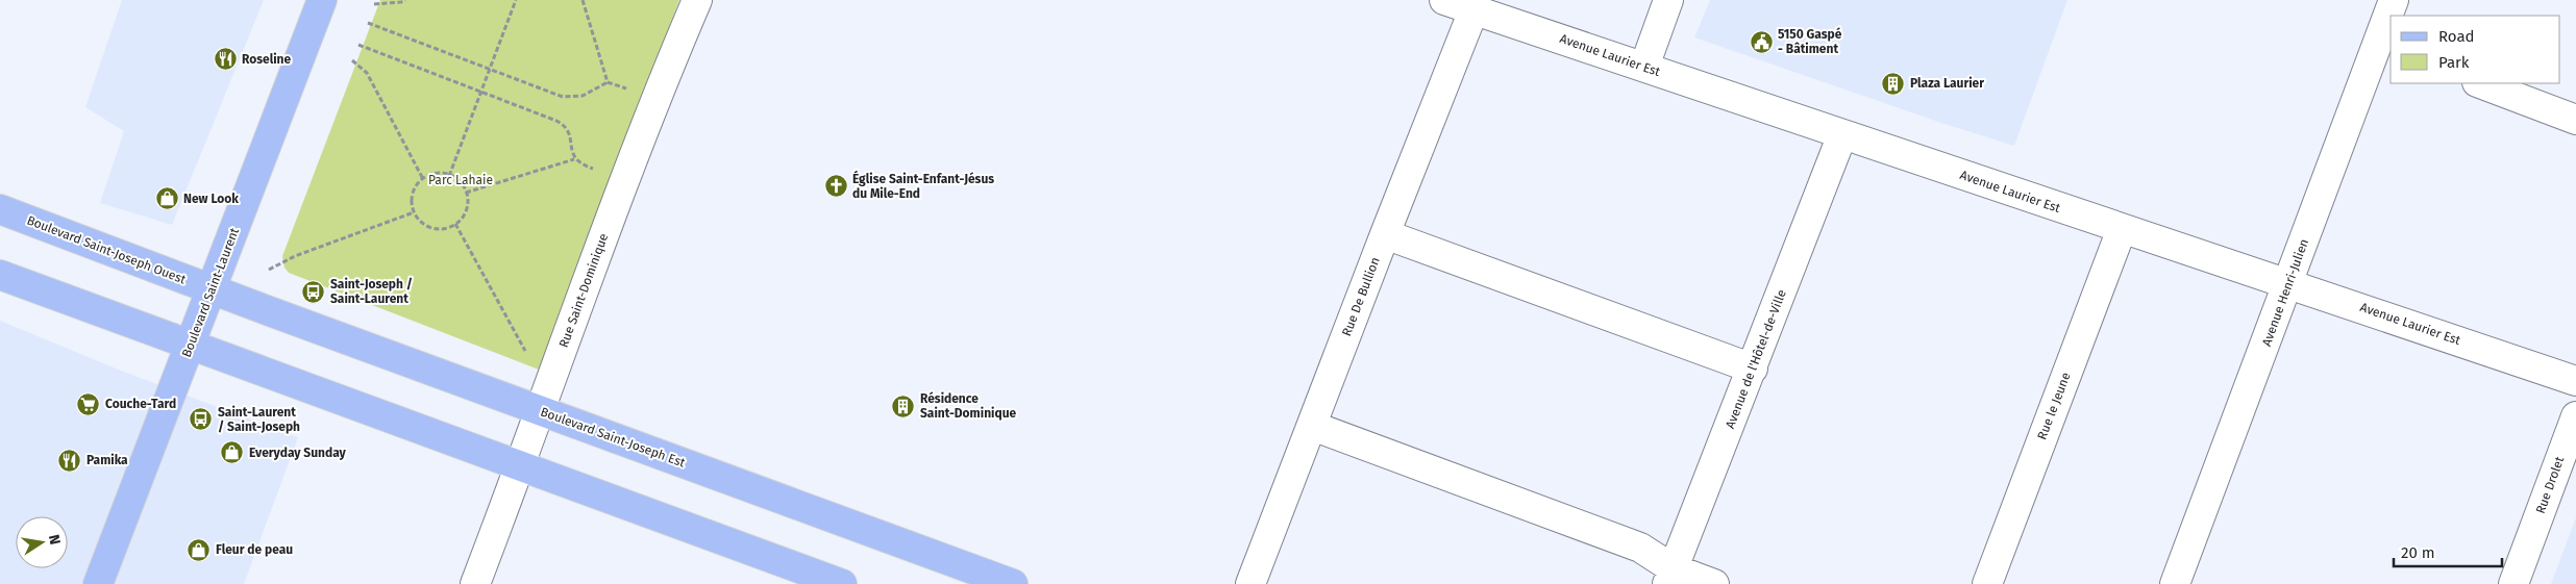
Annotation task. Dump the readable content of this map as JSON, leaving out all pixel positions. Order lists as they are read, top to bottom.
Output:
{
  "streets": {
    "main road": ["Boulevard Saint-Joseph Ouest", "Boulevard Saint-Laurent", "Boulevard Saint-Joseph Est"],
    "street": [
      "Avenue Laurier Est",
      "Rue Saint-Dominique",
      "Avenue Henri-Julien",
      "Rue De Bullion",
      "Avenue de l'Hôtel-de-Ville",
      "Rue le Jeune",
      "Rue Drolet"
    ]
  },
  "crossings": [
    ["Avenue Laurier Est", "Avenue Henri-Julien"],
    ["Avenue Laurier Est", "Rue De Bullion"],
    ["Avenue Laurier Est", "Avenue de l'Hôtel-de-Ville"],
    ["Avenue Laurier Est", "Rue le Jeune"],
    ["Boulevard Saint-Joseph Ouest", "Boulevard Saint-Laurent"],
    ["Boulevard Saint-Joseph Ouest", "Boulevard Saint-Joseph Est"],
    ["Rue Saint-Dominique", "Boulevard Saint-Joseph Est"],
    ["Boulevard Saint-Laurent", "Boulevard Saint-Joseph Est"]
  ],
  "parks": ["Parc Lahaie"],
  "places": {
    "public building": ["5150 Gaspé - Bâtiment"],
    "restaurant": ["Roseline", "Pamika"],
    "building": ["Plaza Laurier", "Résidence Saint-Dominique"],
    "church": ["Église Saint-Enfant-Jésus du Mile-End"],
    "shop": ["New Look", "Everyday Sunday", "Fleur de peau"],
    "bus stop": ["Saint-Joseph / Saint-Laurent", "Saint-Laurent / Saint-Joseph"],
    "supermarket": ["Couche-Tard"]
  },
  "legend": ["Road", "Park"],
  "scale_bar": "20 m",
  "north": "right"
}
